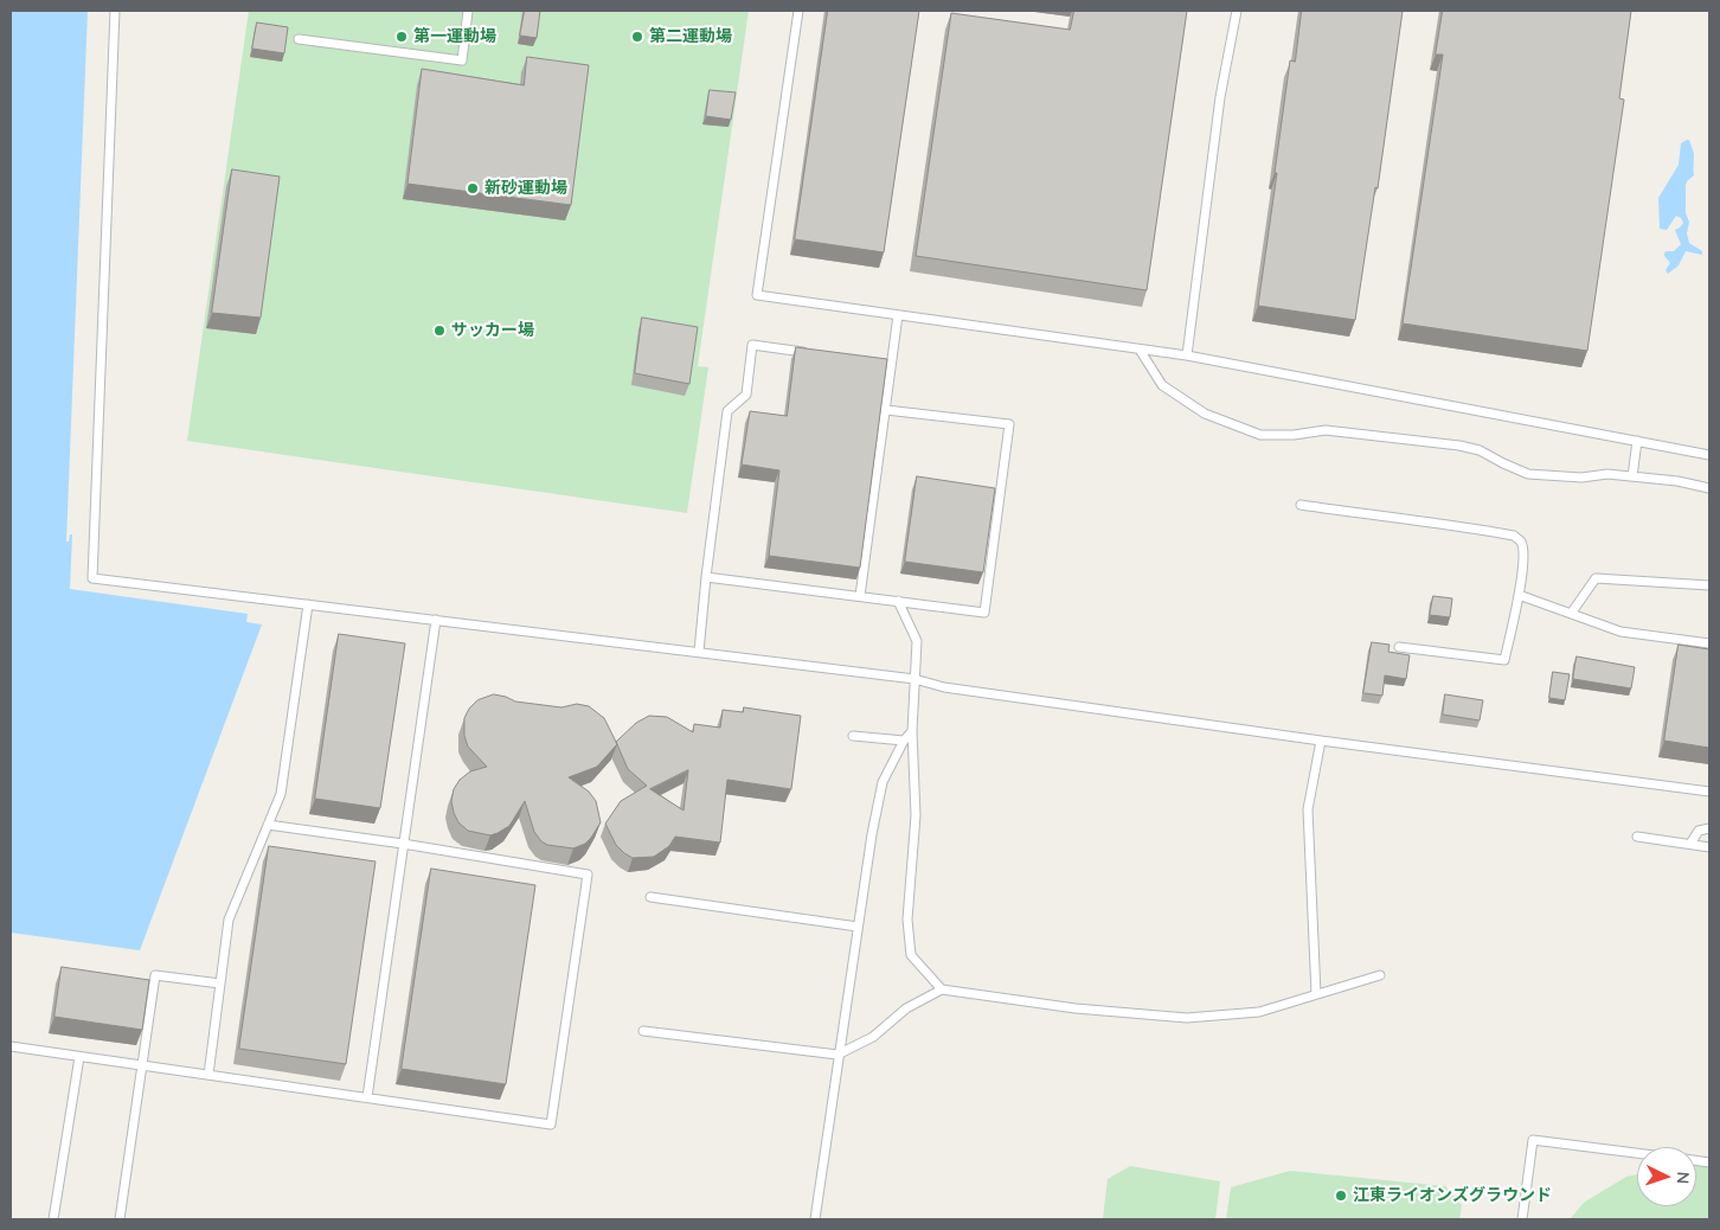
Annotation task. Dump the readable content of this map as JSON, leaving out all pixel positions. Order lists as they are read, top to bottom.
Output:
{
  "places": [
    "第一運動場",
    "第二運動場",
    "新砂運動場",
    "サッカー場",
    "江東ライオンズグラウンド"
  ],
  "north": "right"
}
